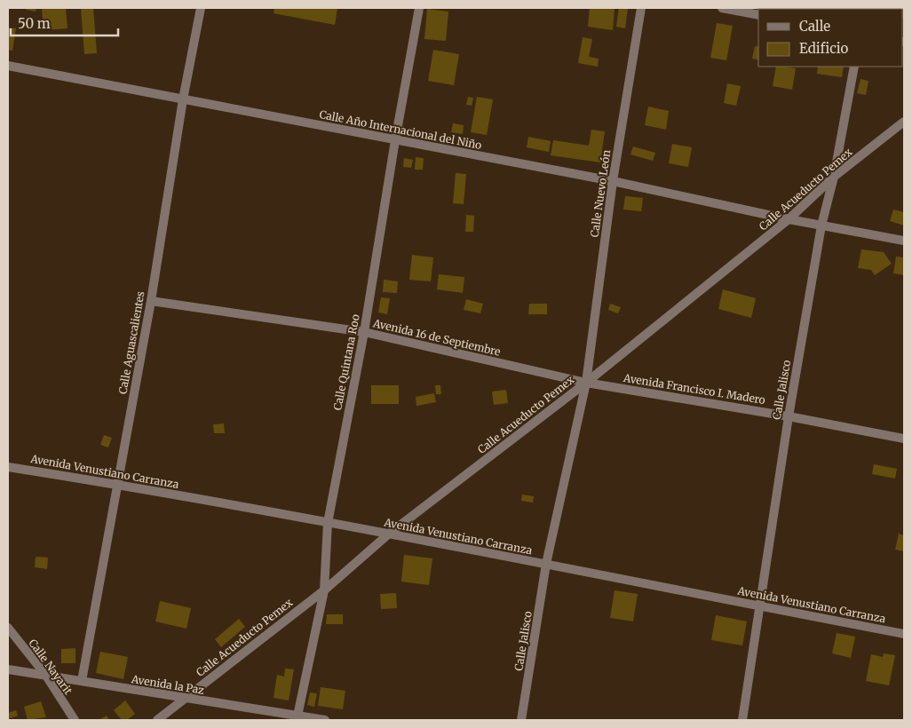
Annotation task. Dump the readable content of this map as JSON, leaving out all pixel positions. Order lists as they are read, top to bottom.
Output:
{
  "streets": {
    "street": [
      "Calle Año Internacional del Niño",
      "Calle Acueducto Pemex",
      "Calle Nuevo León",
      "Avenida 16 de Septiembre",
      "Calle Aguascalientes",
      "Calle Quintana Roo",
      "Avenida Francisco I. Madero",
      "Calle Jalisco",
      "Avenida Venustiano Carranza",
      "Calle Nayarit",
      "Avenida la Paz"
    ]
  },
  "crossings": [
    ["Calle Año Internacional del Niño", "Calle Acueducto Pemex"],
    ["Calle Año Internacional del Niño", "Calle Nuevo León"],
    ["Calle Año Internacional del Niño", "Calle Aguascalientes"],
    ["Calle Año Internacional del Niño", "Calle Quintana Roo"],
    ["Calle Año Internacional del Niño", "Calle Jalisco"],
    ["Calle Acueducto Pemex", "Calle Nuevo León"],
    ["Calle Acueducto Pemex", "Avenida 16 de Septiembre"],
    ["Calle Acueducto Pemex", "Calle Quintana Roo"],
    ["Calle Acueducto Pemex", "Avenida Francisco I. Madero"],
    ["Calle Acueducto Pemex", "Calle Jalisco"],
    ["Calle Acueducto Pemex", "Avenida Venustiano Carranza"],
    ["Calle Acueducto Pemex", "Avenida la Paz"],
    ["Calle Nuevo León", "Avenida 16 de Septiembre"],
    ["Calle Nuevo León", "Avenida Francisco I. Madero"],
    ["Calle Nuevo León", "Calle Jalisco"],
    ["Avenida 16 de Septiembre", "Calle Aguascalientes"],
    ["Avenida 16 de Septiembre", "Calle Quintana Roo"],
    ["Avenida 16 de Septiembre", "Avenida Francisco I. Madero"],
    ["Avenida 16 de Septiembre", "Calle Jalisco"],
    ["Calle Aguascalientes", "Avenida Venustiano Carranza"],
    ["Calle Aguascalientes", "Avenida la Paz"],
    ["Calle Quintana Roo", "Avenida Venustiano Carranza"],
    ["Calle Quintana Roo", "Avenida la Paz"],
    ["Avenida Francisco I. Madero", "Calle Jalisco"],
    ["Calle Jalisco", "Avenida Venustiano Carranza"],
    ["Calle Nayarit", "Avenida la Paz"]
  ],
  "legend": ["Calle", "Edificio"],
  "scale_bar": "50 m"
}
